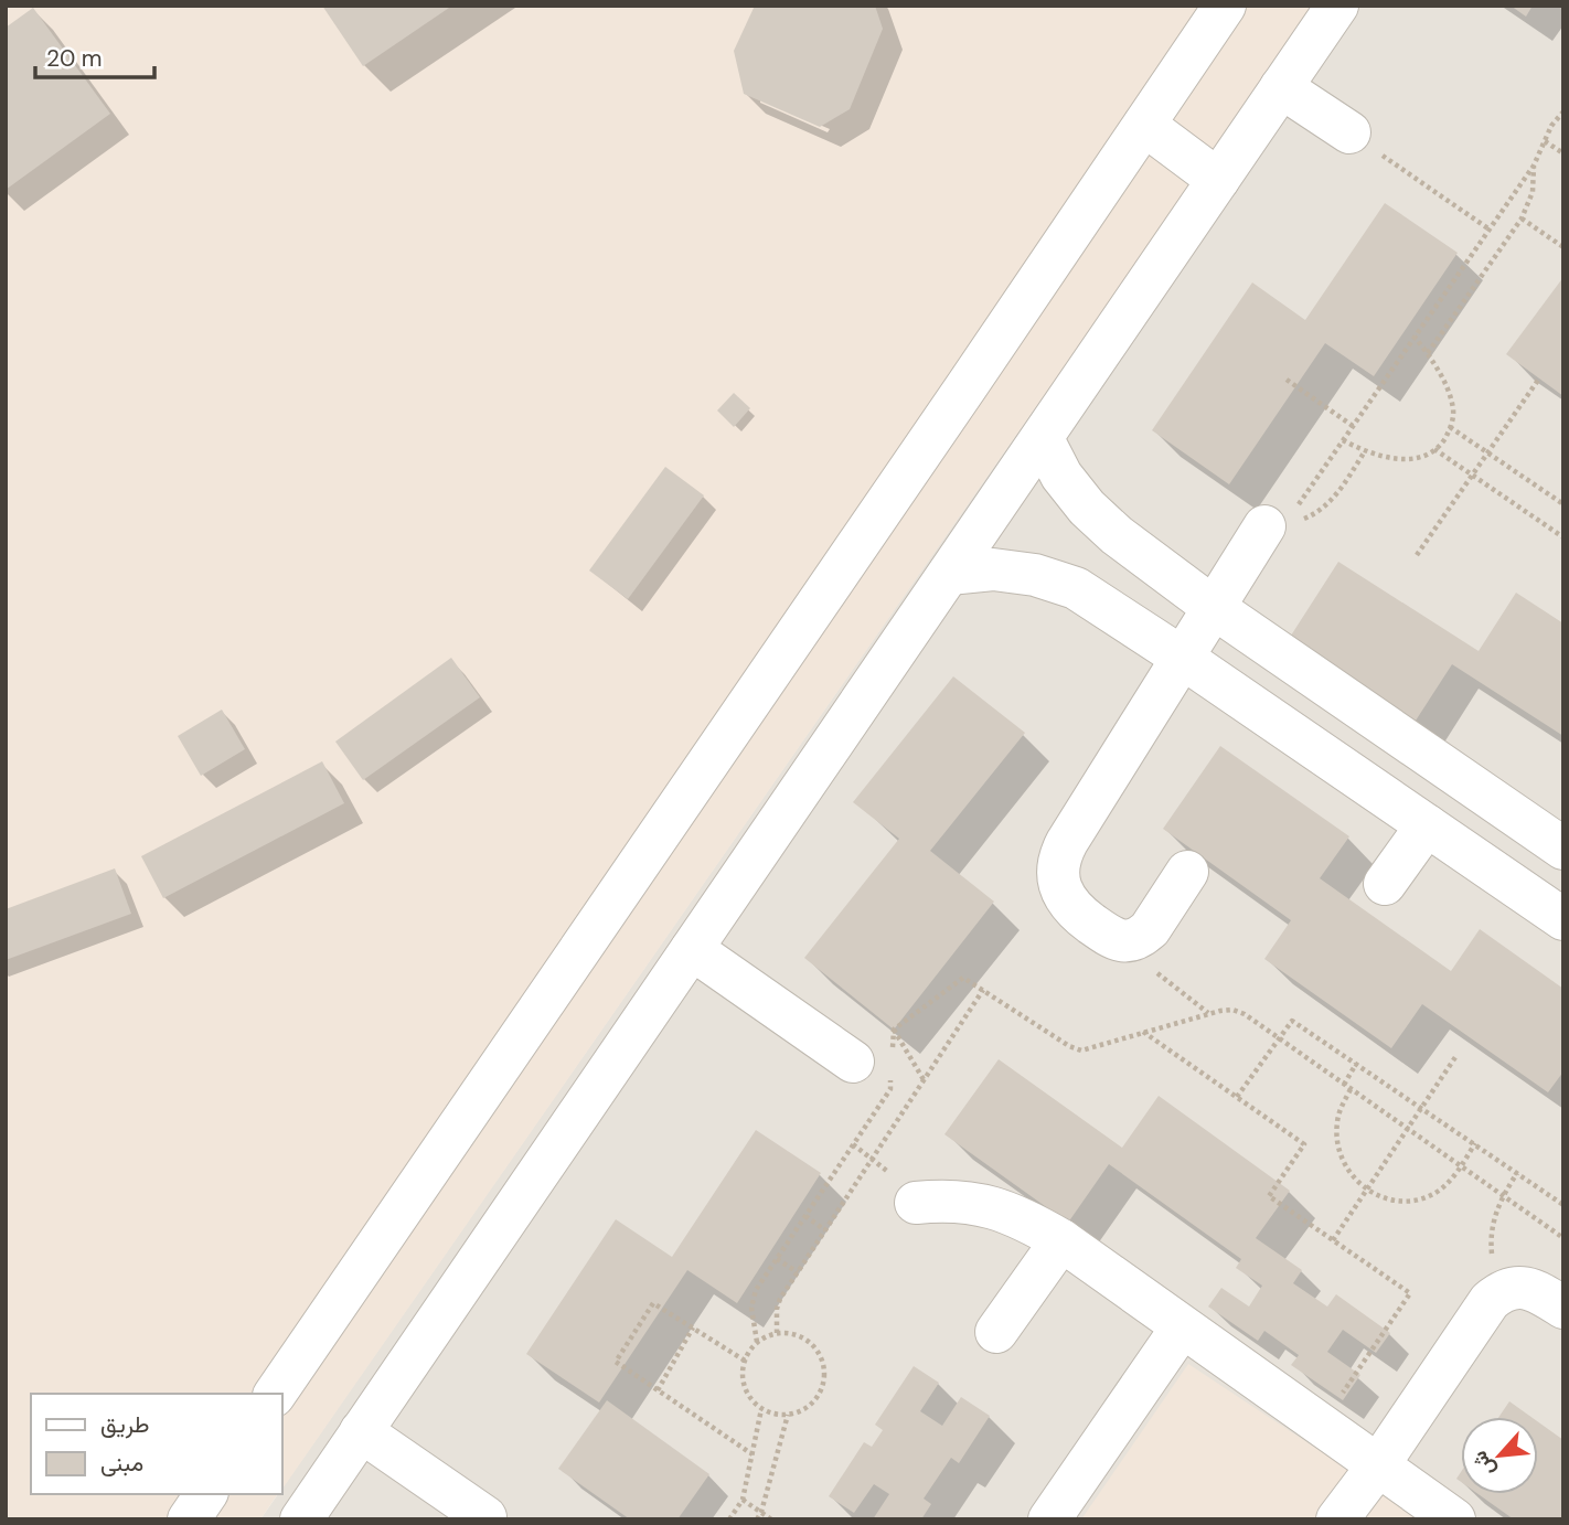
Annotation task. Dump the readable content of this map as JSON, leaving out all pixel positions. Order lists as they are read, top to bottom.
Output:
{
  "legend": ["طريق", "مبنى"],
  "scale_bar": "20 m",
  "north": "bottom left"
}
